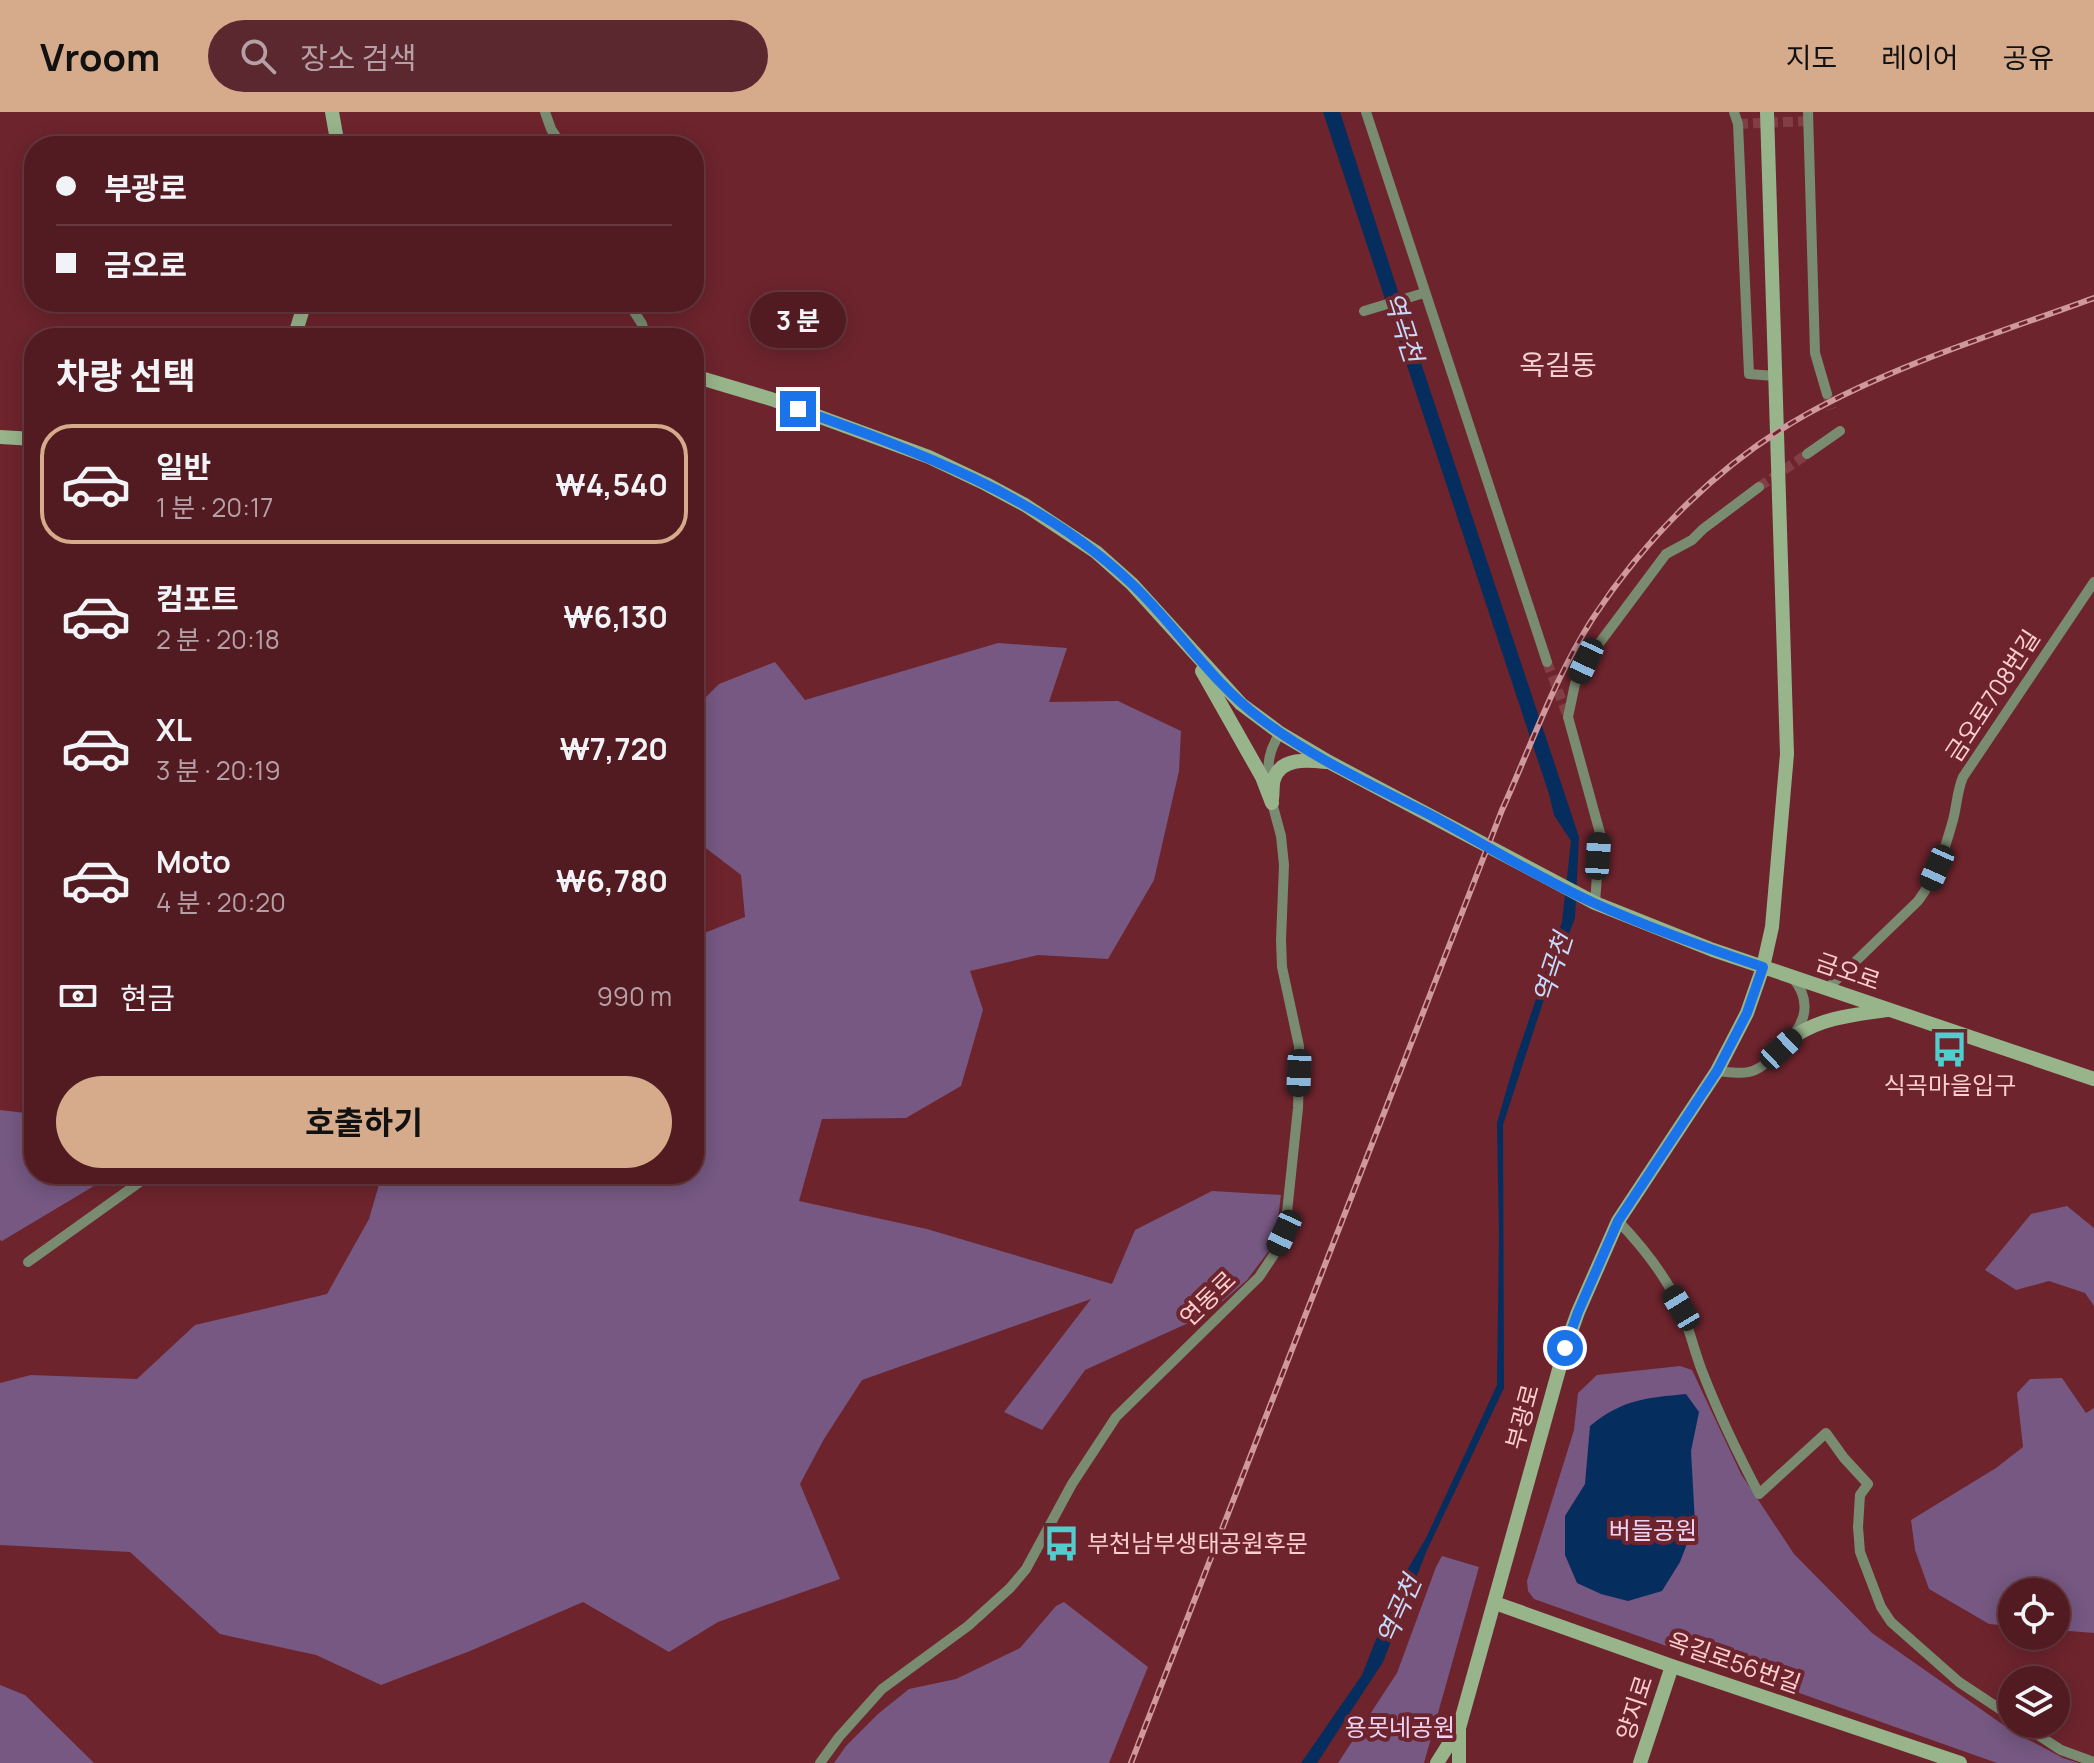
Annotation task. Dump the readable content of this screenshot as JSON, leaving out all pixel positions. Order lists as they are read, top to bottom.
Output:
{
  "streets": {
    "main road": [
      "금오로",
      "부광로",
      "옥길로56번길",
      "양지로"
    ],
    "street": ["금오로708번길", "연동로"]
  },
  "crossings": [
    ["금오로708번길", "금오로"],
    ["금오로", "부광로"],
    ["부광로", "옥길로56번길"],
    ["옥길로56번길", "양지로"]
  ],
  "districts": ["옥길동"],
  "water": ["역곡천"],
  "parks": ["버들공원", "용못네공원"],
  "places": {
    "bus stop": ["식곡마을입구", "부천남부생태공원후문"]
  },
  "page": {
    "header": "Vroom",
    "search": "장소 검색",
    "nav": ["지도", "레이어", "공유"],
    "banner": ["부광로", "금오로"],
    "bubble": "3 분",
    "heading": "차량 선택",
    "list": [
      {
        "name": "일반",
        "note": "1 분 · 20:17",
        "value": "₩4,540"
      },
      {
        "name": "컴포트",
        "note": "2 분 · 20:18",
        "value": "₩6,130"
      },
      {
        "name": "XL",
        "note": "3 분 · 20:19",
        "value": "₩7,720"
      },
      {
        "name": "Moto",
        "note": "4 분 · 20:20",
        "value": "₩6,780"
      }
    ],
    "pay": ["현금", "990 m"],
    "buttons": "호출하기"
  }
}
